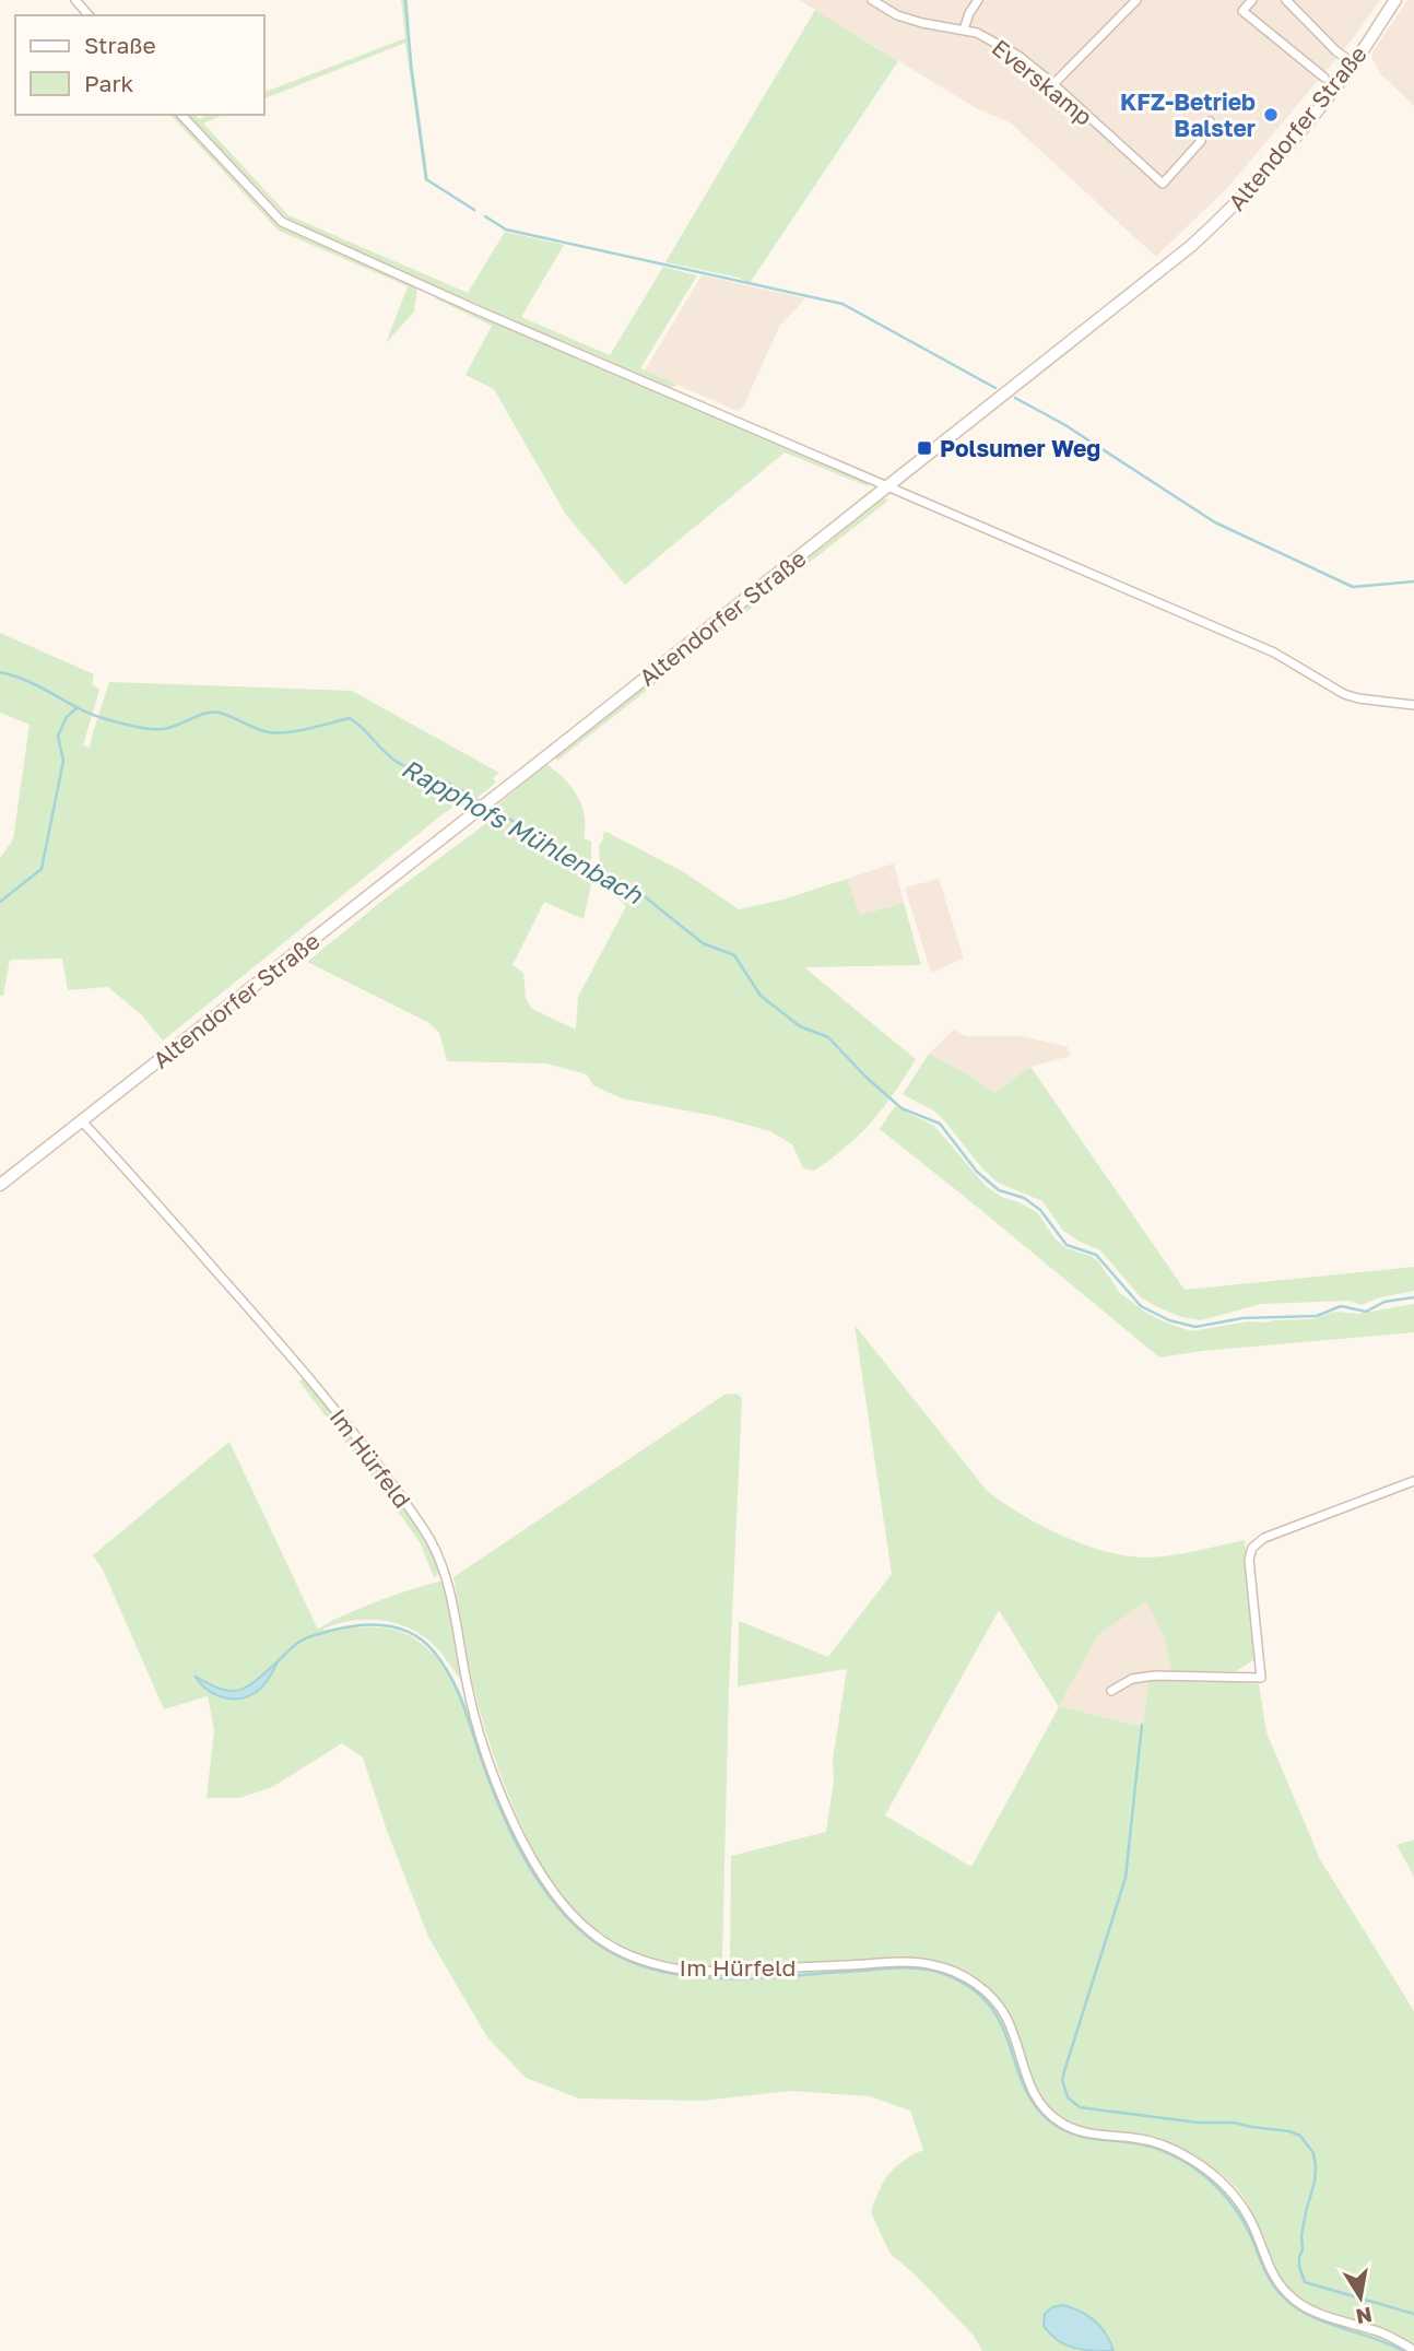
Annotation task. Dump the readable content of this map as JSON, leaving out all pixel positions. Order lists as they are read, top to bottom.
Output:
{
  "streets": {
    "street": ["Everskamp", "Altendorfer Straße", "Im Hürfeld"]
  },
  "crossings": [
    ["Altendorfer Straße", "Im Hürfeld"]
  ],
  "water": ["Rapphofs Mühlenbach"],
  "places": {
    "other": ["KFZ-Betrieb Balster"],
    "transit": ["Polsumer Weg"]
  },
  "legend": ["Straße", "Park"],
  "north": "bottom"
}
